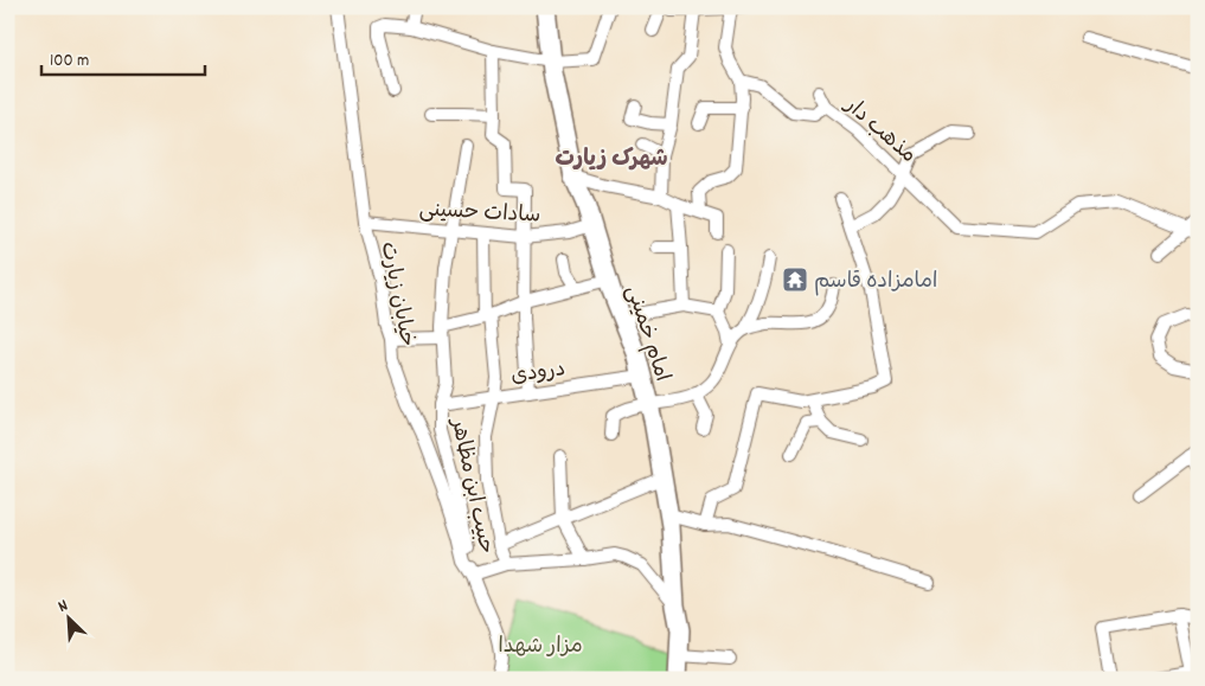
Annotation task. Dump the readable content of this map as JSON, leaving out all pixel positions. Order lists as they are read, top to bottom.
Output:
{
  "streets": {
    "street": [
      "مذهب دار",
      "سادات حسینی",
      "خیابان زیارت",
      "امام خمینی",
      "درودی",
      "حبیب ابن مظاهر"
    ]
  },
  "crossings": [
    ["سادات حسینی", "خیابان زیارت"],
    ["سادات حسینی", "امام خمینی"],
    ["سادات حسینی", "حبیب ابن مظاهر"],
    ["خیابان زیارت", "حبیب ابن مظاهر"],
    ["امام خمینی", "درودی"],
    ["امام خمینی", "حبیب ابن مظاهر"],
    ["درودی", "حبیب ابن مظاهر"]
  ],
  "districts": ["شهرک زیارت"],
  "parks": ["مزار شهدا"],
  "places": {
    "temple": ["امامزاده قاسم"]
  },
  "scale_bar": "100 m",
  "north": "top left"
}
